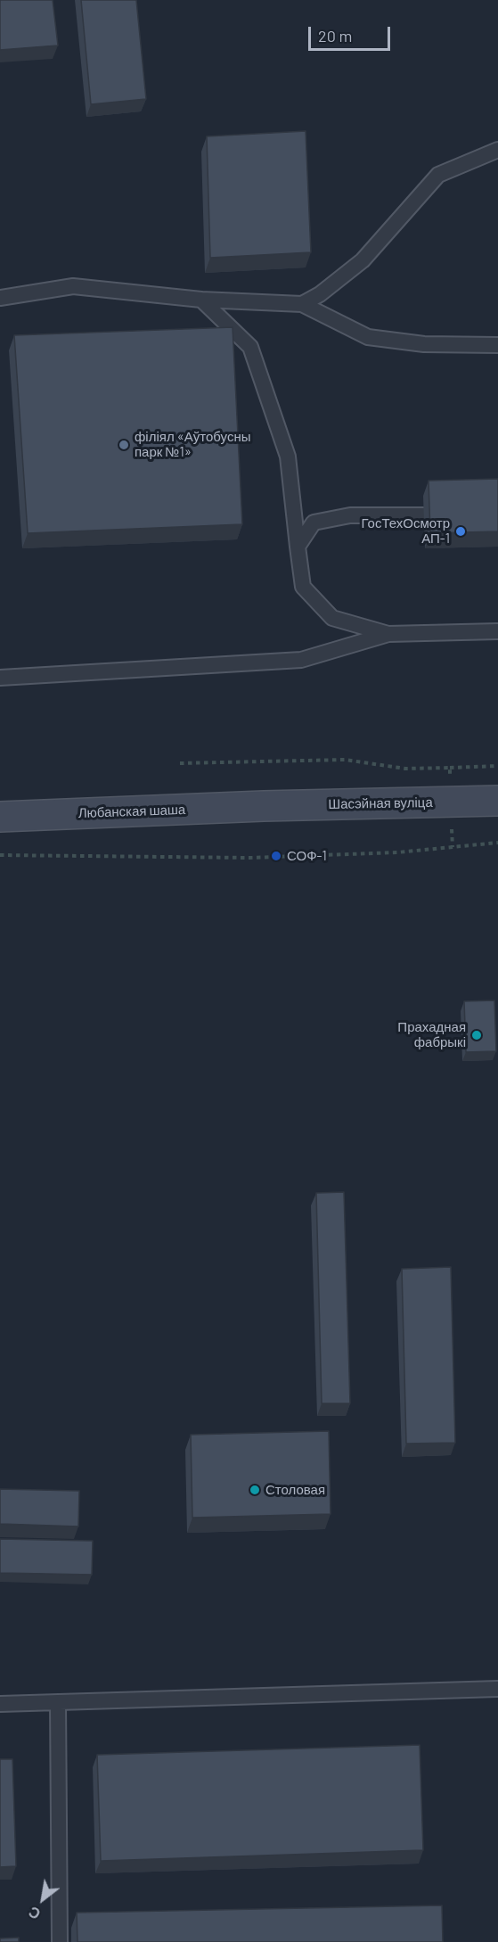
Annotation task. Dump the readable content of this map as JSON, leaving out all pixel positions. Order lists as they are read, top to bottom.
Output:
{
  "streets": {
    "main road": ["Шасэйная вуліца", "Любанская шаша"]
  },
  "crossings": [
    ["Шасэйная вуліца", "Любанская шаша"]
  ],
  "places": [
    "філіял «Аўтобусны парк №1»",
    "ГосТехОсмотр АП-1",
    "СОФ-1",
    "Прахадная фабрыкі",
    "Столовая"
  ],
  "scale_bar": "20 m",
  "north": "bottom left"
}
